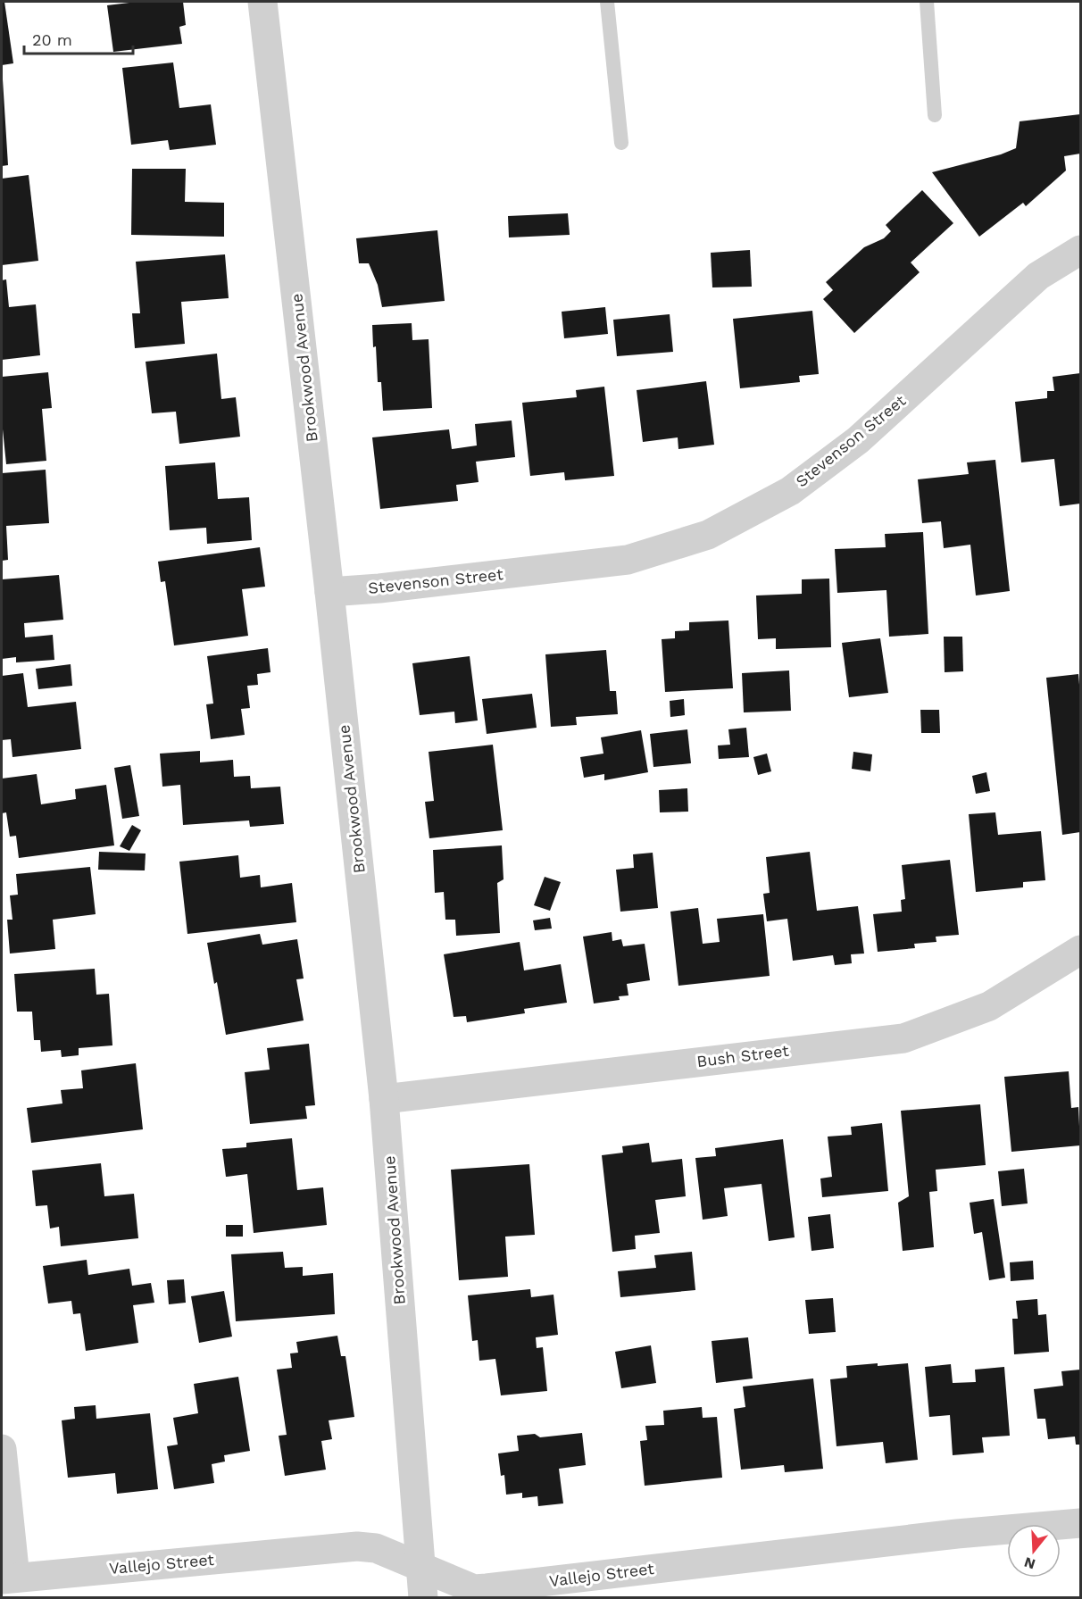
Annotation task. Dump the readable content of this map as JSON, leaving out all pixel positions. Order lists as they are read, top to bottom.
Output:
{
  "streets": {
    "street": [
      "Brookwood Avenue",
      "Stevenson Street",
      "Bush Street",
      "Vallejo Street"
    ]
  },
  "crossings": [
    ["Brookwood Avenue", "Stevenson Street"],
    ["Brookwood Avenue", "Bush Street"],
    ["Brookwood Avenue", "Vallejo Street"]
  ],
  "scale_bar": "20 m",
  "north": "bottom"
}
